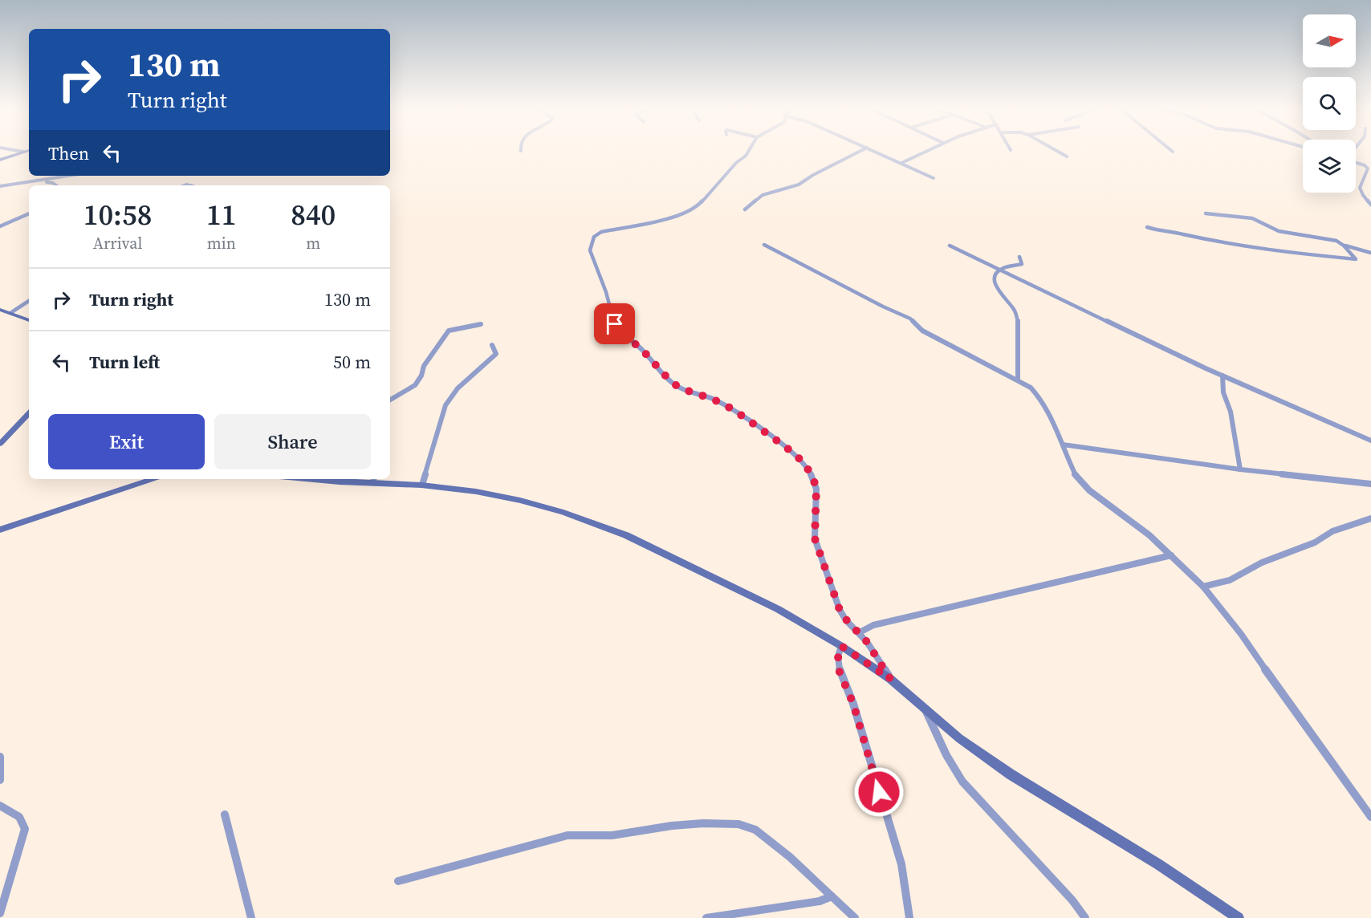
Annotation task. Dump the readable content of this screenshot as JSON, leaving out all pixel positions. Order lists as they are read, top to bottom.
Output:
{
  "north": "right",
  "page": {
    "turn": ["130 m", "Turn right"],
    "then": "Then",
    "eta": [
      "10:58",
      "Arrival",
      "11",
      "min",
      "840",
      "m"
    ],
    "list": [
      {
        "name": "Turn right",
        "value": "130 m"
      },
      {
        "name": "Turn left",
        "value": "50 m"
      }
    ],
    "buttons": ["Exit", "Share"]
  }
}
